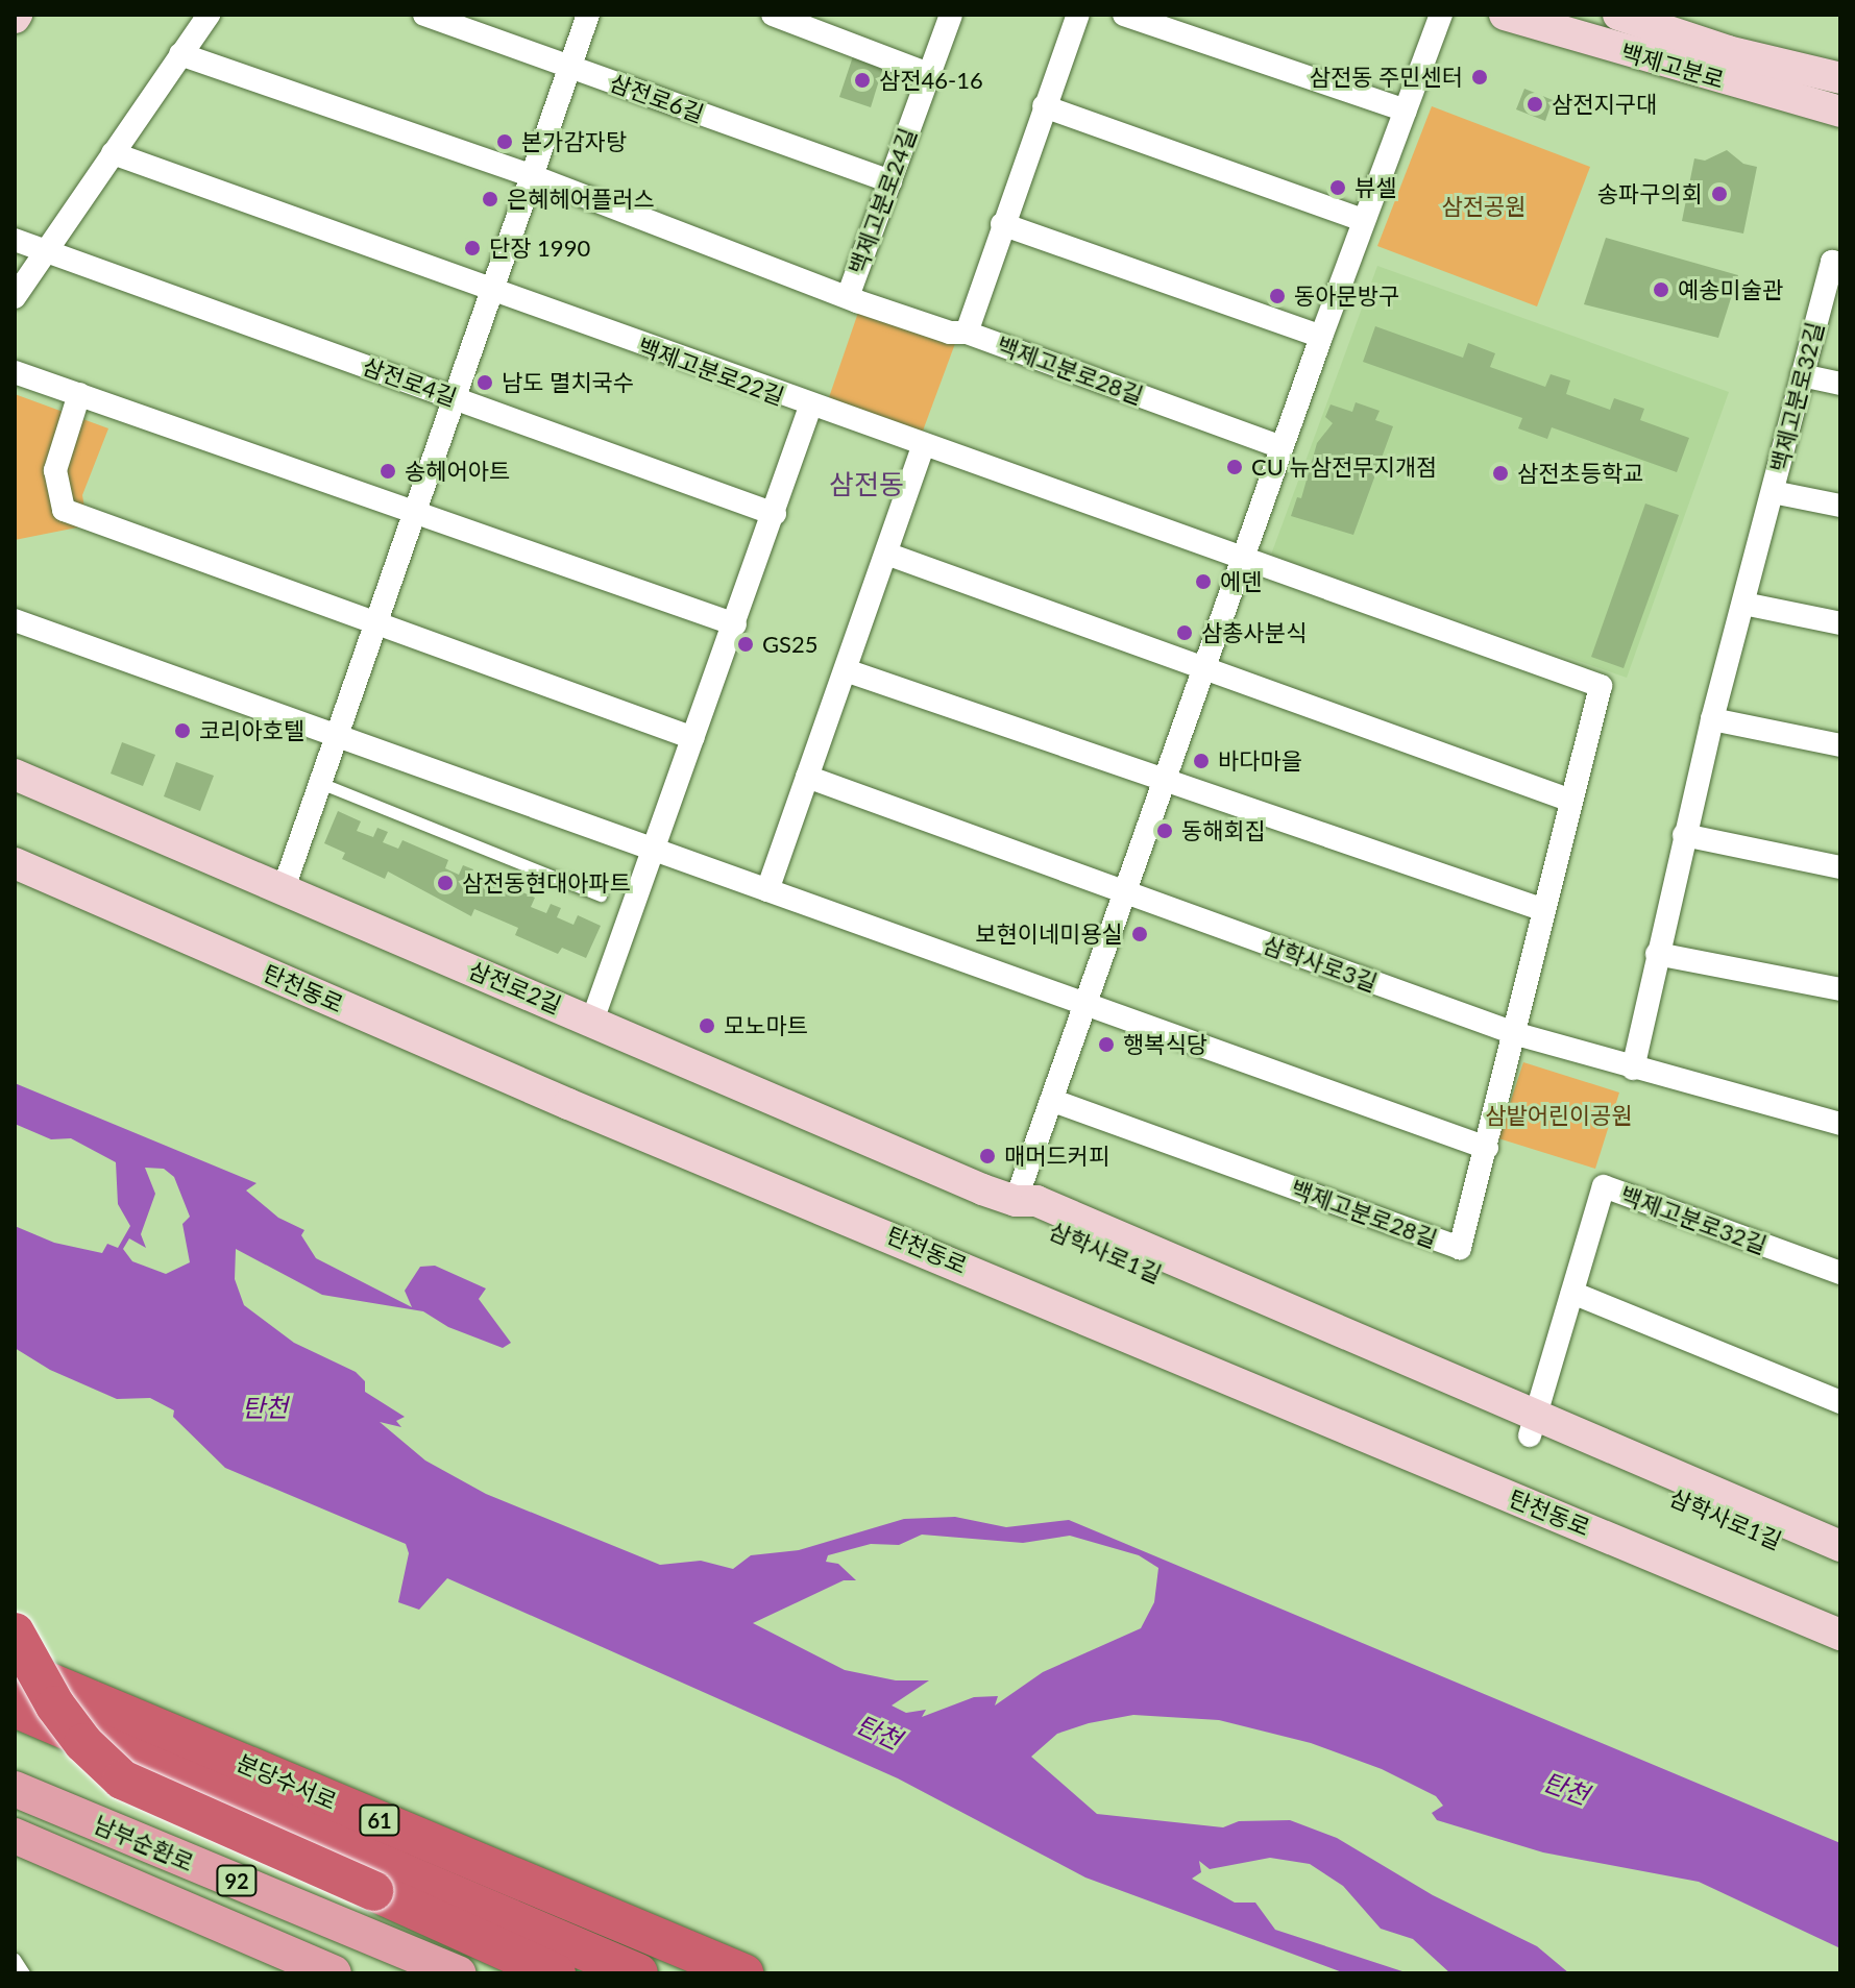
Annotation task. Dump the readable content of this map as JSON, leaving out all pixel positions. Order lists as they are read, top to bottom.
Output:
{
  "streets": {
    "highway": ["분당수서로", "61"],
    "main road": ["남부순환로", "92"],
    "street": [
      "백제고분로",
      "삼전로6길",
      "백제고분로24길",
      "백제고분로28길",
      "백제고분로22길",
      "삼전로4길",
      "백제고분로32길",
      "삼학사로3길",
      "삼전로2길",
      "탄천동로",
      "삼학사로1길"
    ]
  },
  "crossings": [
    ["삼전로6길", "백제고분로24길"],
    ["백제고분로22길", "삼전로4길"],
    ["백제고분로22길", "삼전로2길"],
    ["백제고분로32길", "삼학사로3길"],
    ["백제고분로32길", "삼학사로1길"],
    ["삼전로2길", "삼학사로1길"]
  ],
  "districts": ["삼전동"],
  "water": ["탄천"],
  "parks": ["삼전공원", "삼밭어린이공원"],
  "places": [
    "삼전동 주민센터",
    "삼전46-16",
    "삼전지구대",
    "본가감자탕",
    "뷰셀",
    "송파구의회",
    "은혜헤어플러스",
    "단장 1990",
    "예송미술관",
    "동아문방구",
    "남도 멸치국수",
    "CU 뉴삼전무지개점",
    "송헤어아트",
    "삼전초등학교",
    "에덴",
    "삼총사분식",
    "GS25",
    "코리아호텔",
    "바다마을",
    "동해회집",
    "삼전동현대아파트",
    "보현이네미용실",
    "모노마트",
    "행복식당",
    "매머드커피"
  ]
}
